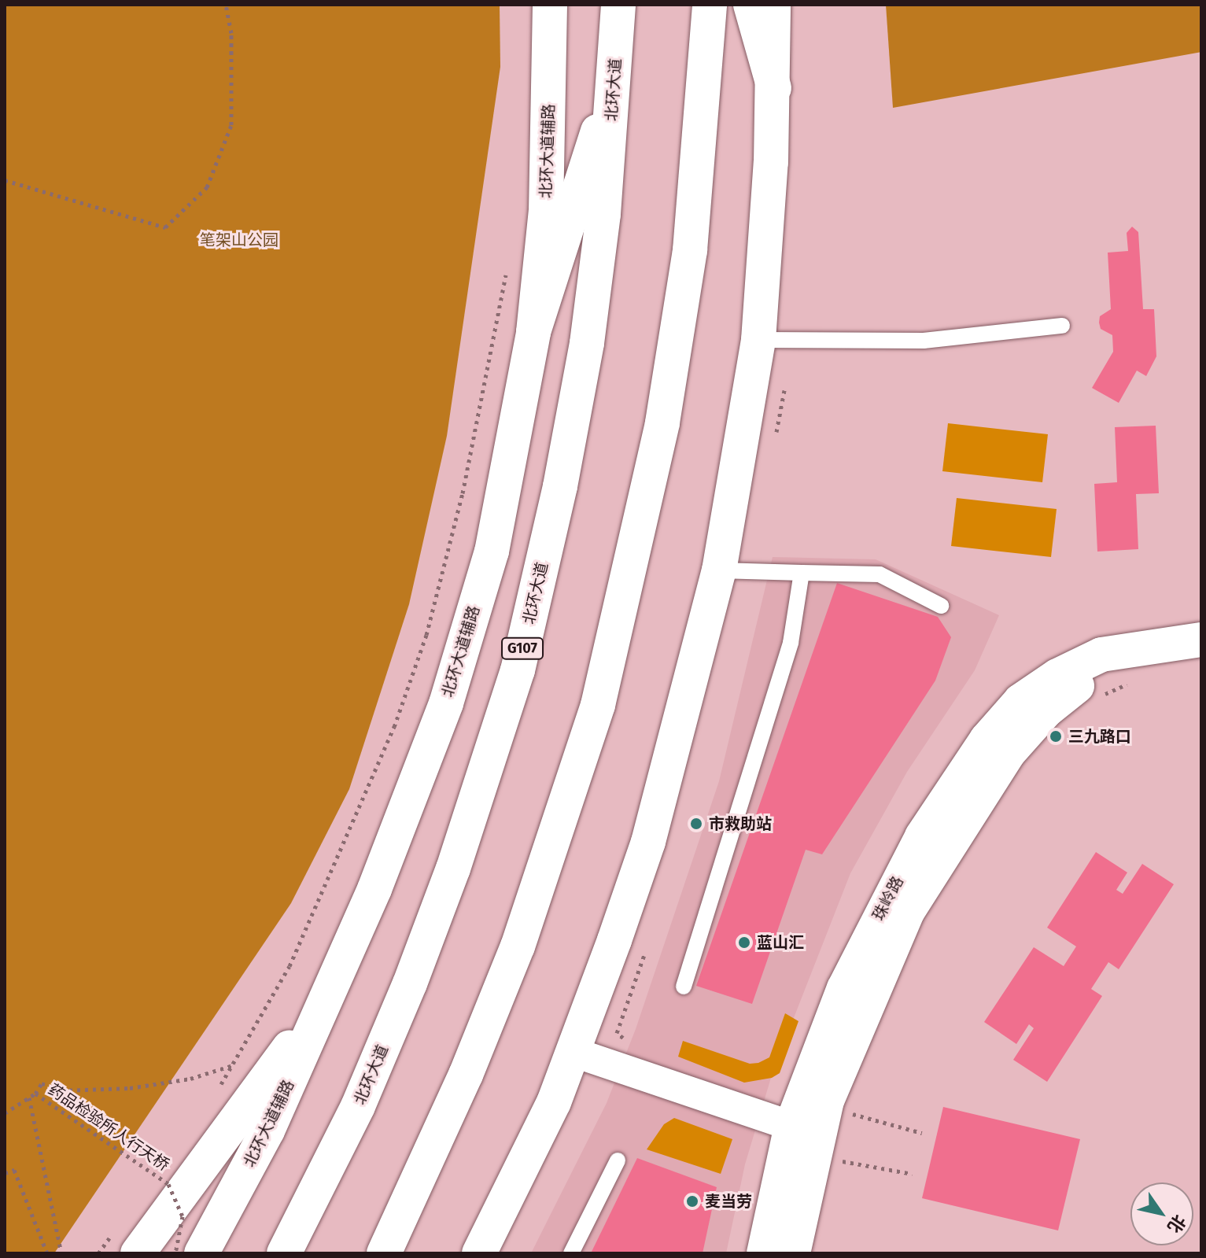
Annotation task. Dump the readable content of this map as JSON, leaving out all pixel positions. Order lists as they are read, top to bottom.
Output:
{
  "streets": {
    "main road": [
      "北环大道",
      "北环大道辅路",
      "G107",
      "珠岭路"
    ],
    "path": ["药品检验所人行天桥"]
  },
  "parks": ["笔架山公园"],
  "places": [
    "三九路口",
    "市救助站",
    "蓝山汇",
    "麦当劳"
  ],
  "north": "bottom right"
}
